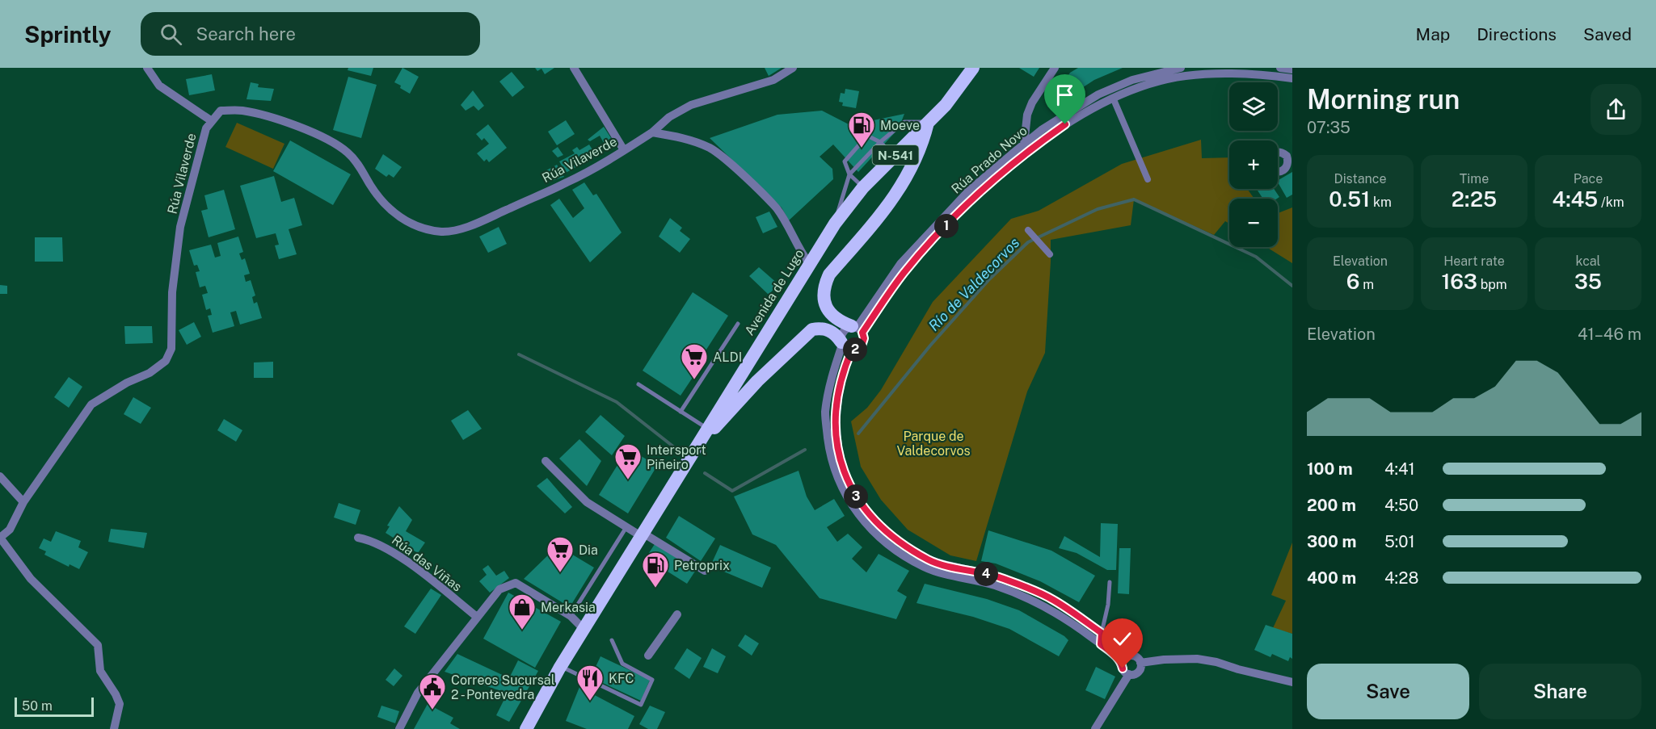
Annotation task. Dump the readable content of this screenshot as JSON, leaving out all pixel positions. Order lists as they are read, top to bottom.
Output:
{
  "streets": {
    "highway": ["N-541", "Avenida de Lugo"],
    "street": ["Rúa Vilaverde", "Rúa Prado Novo", "Rúa das Viñas"]
  },
  "water": ["Río de Valdecorvos"],
  "parks": ["Parque de Valdecorvos"],
  "places": {
    "fuel station": ["Moeve", "Petroprix"],
    "supermarket": ["ALDI", "Intersport Piñeiro", "Dia"],
    "shop": ["Merkasia"],
    "restaurant": ["KFC"],
    "public building": ["Correos Sucursal 2 - Pontevedra"]
  },
  "scale_bar": "50 m",
  "page": {
    "header": "Sprintly",
    "search": "Search here",
    "nav": ["Map", "Directions", "Saved"],
    "heading": ["Morning run", "07:35"],
    "map_buttons": ["+", "−"],
    "stats": [
      ["Distance", "0.51 km"],
      ["Time", "2:25"],
      ["Pace", "4:45 /km"],
      ["Elevation", "6 m"],
      ["Heart rate", "163 bpm"],
      ["kcal", "35"]
    ],
    "pins": [
      "1",
      "2",
      "3",
      "4"
    ],
    "chart": ["Elevation", "41–46 m"],
    "list": [
      {
        "name": "100 m",
        "note": "4:41"
      },
      {
        "name": "200 m",
        "note": "4:50"
      },
      {
        "name": "300 m",
        "note": "5:01"
      },
      {
        "name": "400 m",
        "note": "4:28"
      }
    ],
    "buttons": ["Save", "Share"],
    "scale": "50 m"
  }
}
